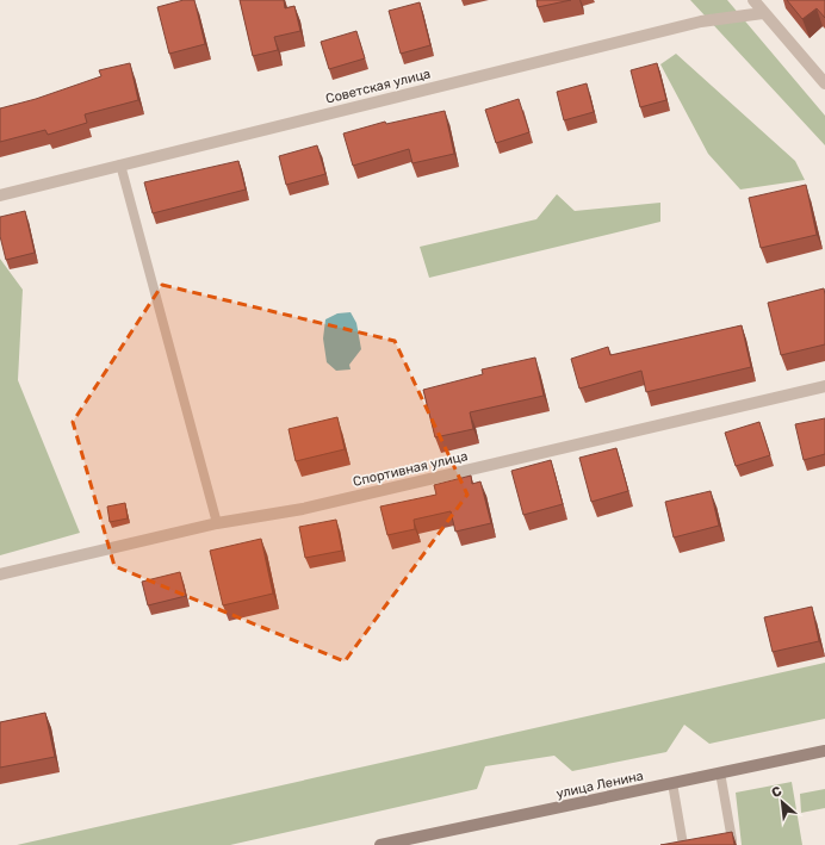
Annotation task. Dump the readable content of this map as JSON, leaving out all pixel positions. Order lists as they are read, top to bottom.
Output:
{
  "streets": {
    "street": ["Советская улица", "Спортивная улица", "улица Ленина"]
  },
  "north": "top left"
}
